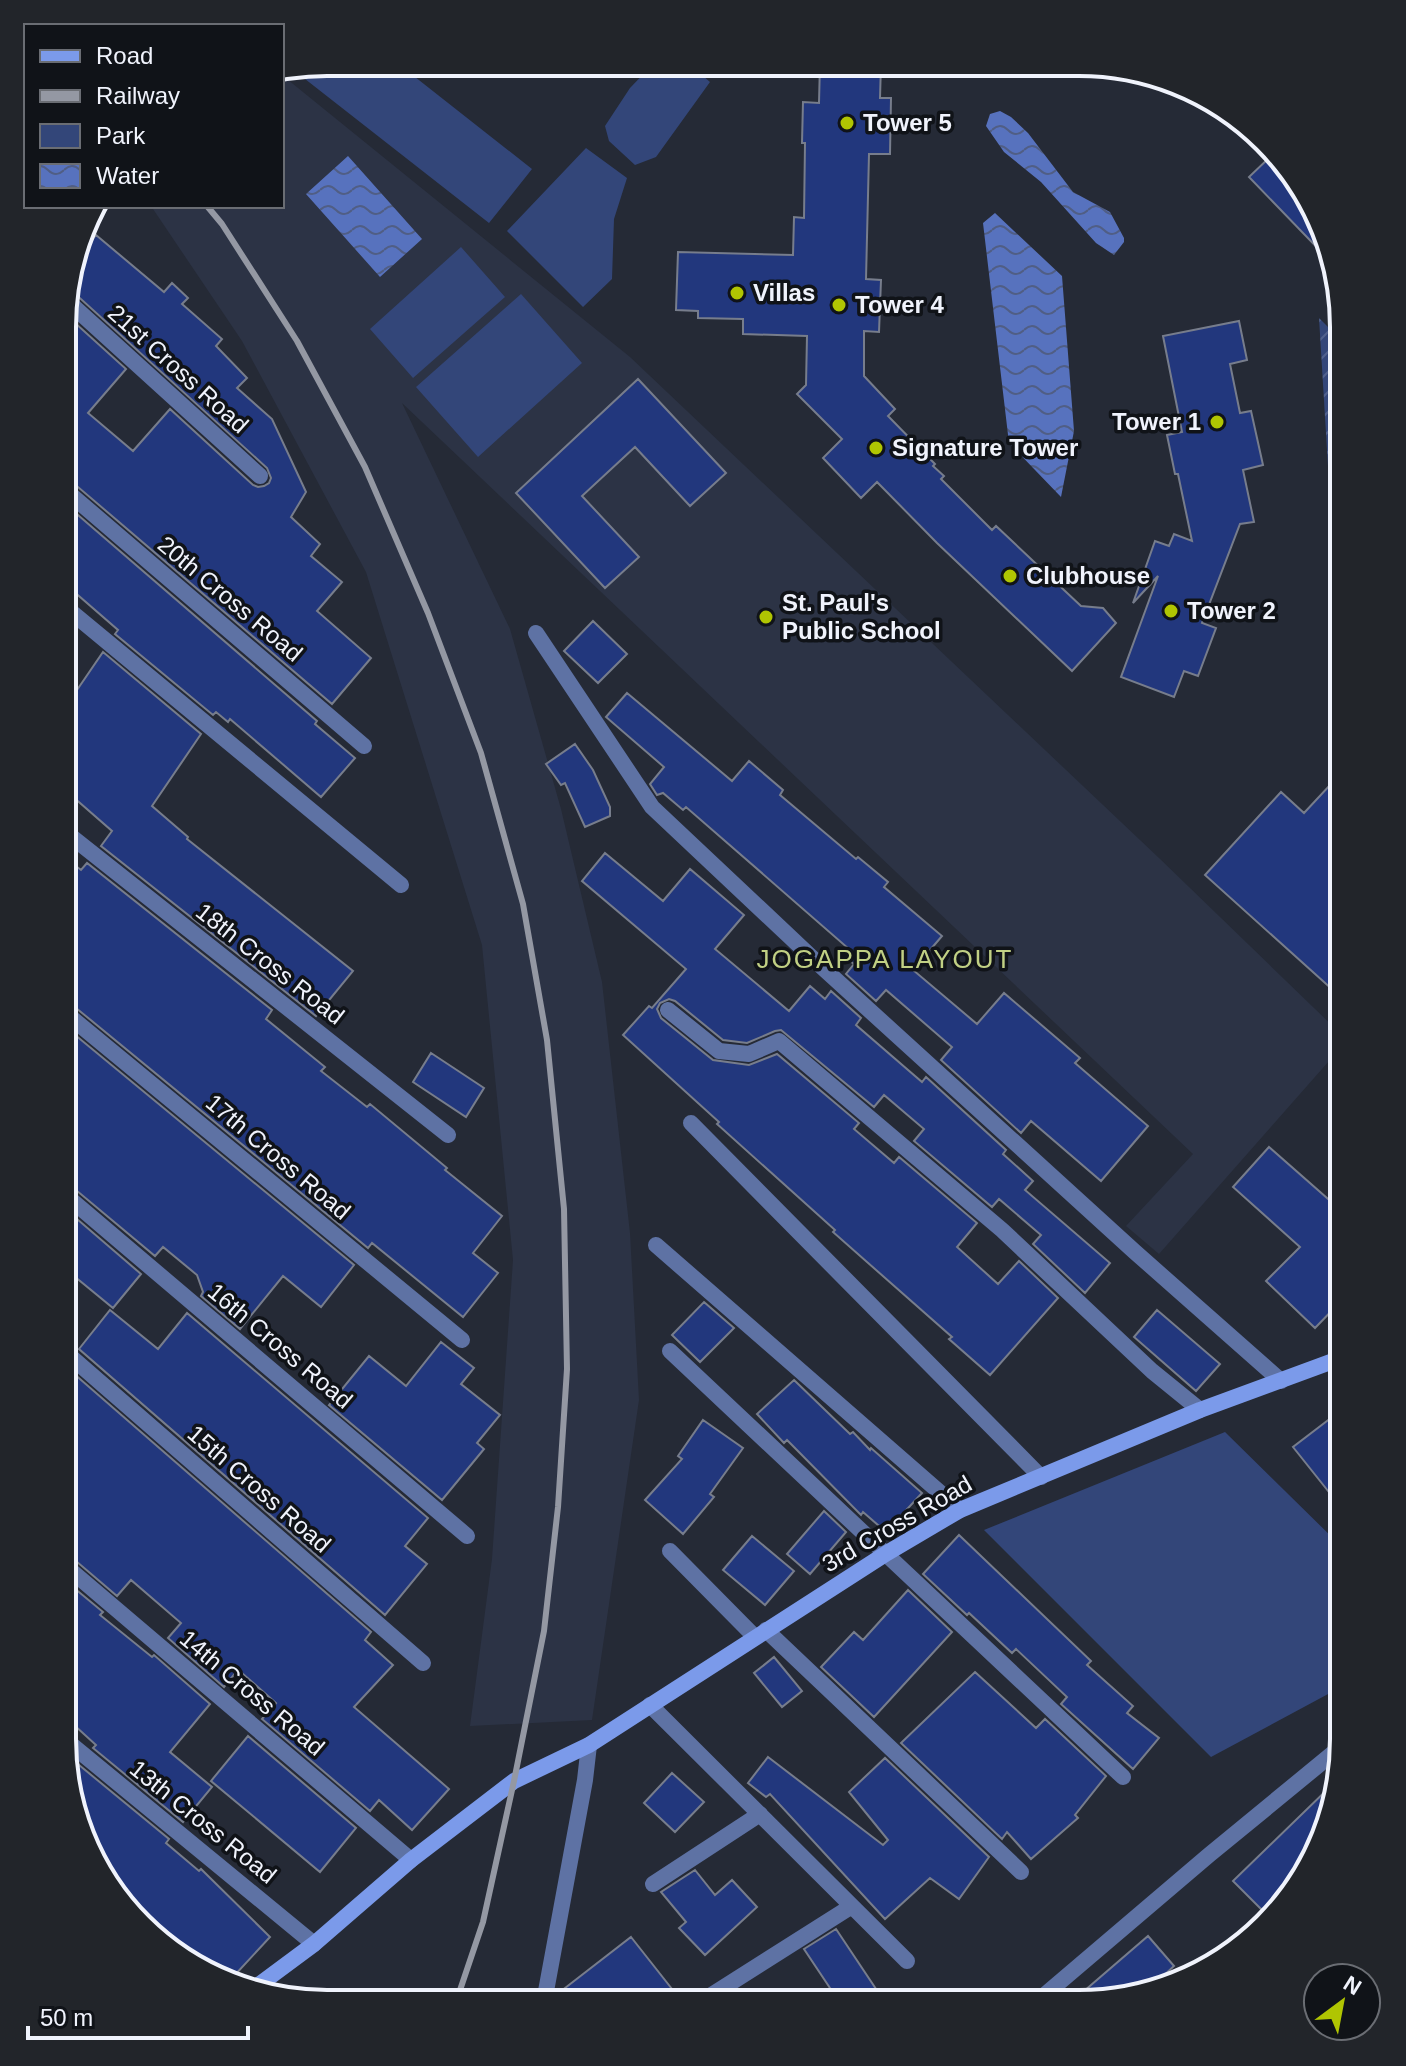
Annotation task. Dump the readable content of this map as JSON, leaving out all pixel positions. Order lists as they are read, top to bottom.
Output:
{
  "streets": {
    "main road": ["3rd Cross Road"],
    "street": [
      "21st Cross Road",
      "20th Cross Road",
      "18th Cross Road",
      "17th Cross Road",
      "16th Cross Road",
      "15th Cross Road",
      "14th Cross Road",
      "13th Cross Road"
    ]
  },
  "crossings": [
    ["3rd Cross Road", "14th Cross Road"],
    ["3rd Cross Road", "13th Cross Road"]
  ],
  "districts": ["JOGAPPA LAYOUT"],
  "places": [
    "Tower 5",
    "Villas",
    "Tower 4",
    "Tower 1",
    "Signature Tower",
    "Clubhouse",
    "Tower 2",
    "St. Paul's Public School"
  ],
  "legend": [
    "Road",
    "Railway",
    "Park",
    "Water"
  ],
  "scale_bar": "50 m",
  "north": "top right"
}
